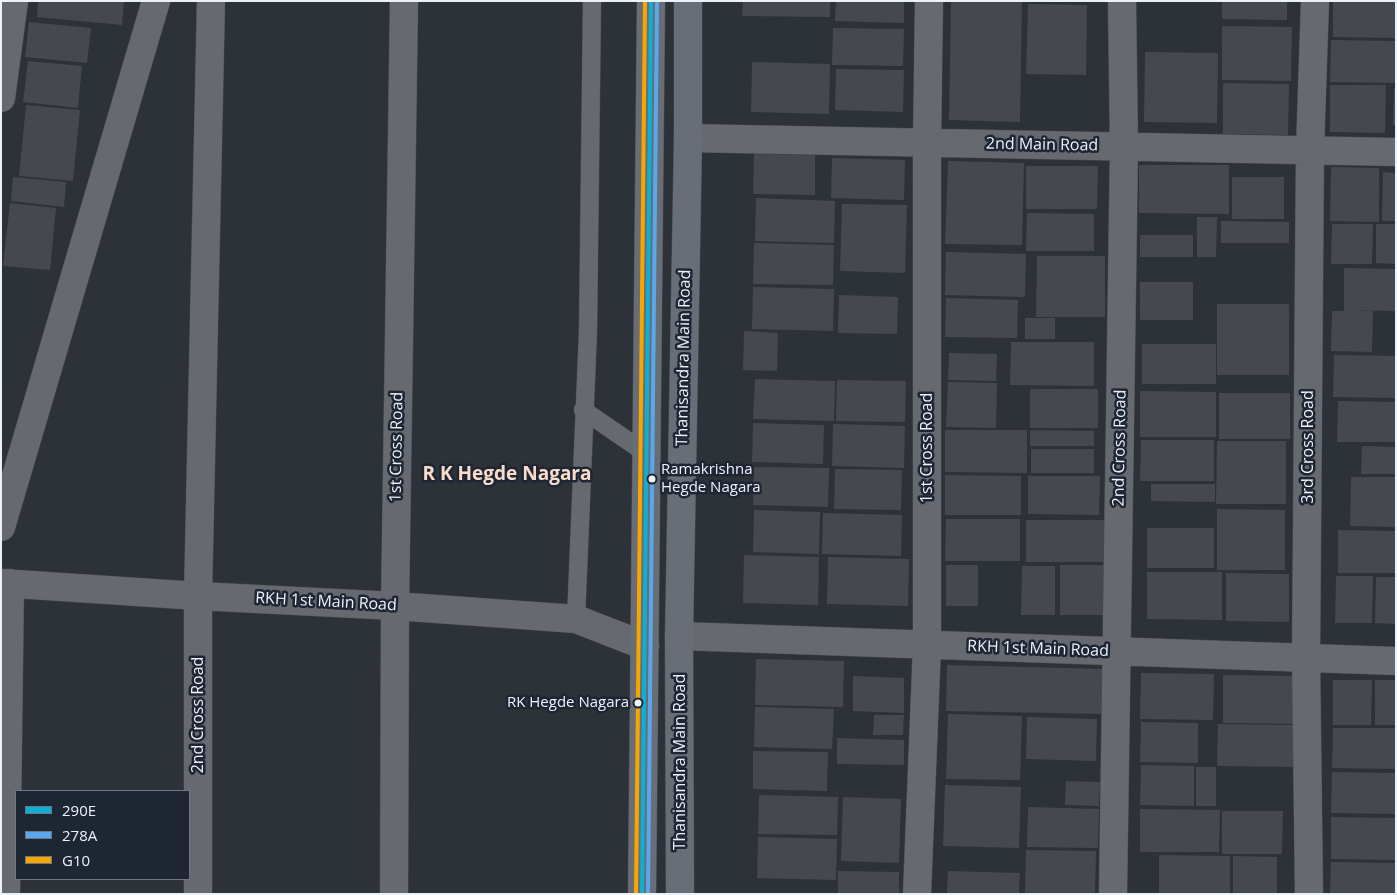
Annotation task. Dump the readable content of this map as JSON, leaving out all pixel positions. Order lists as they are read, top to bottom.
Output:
{
  "streets": {
    "main road": ["Thanisandra Main Road"],
    "street": [
      "2nd Main Road",
      "1st Cross Road",
      "3rd Cross Road",
      "2nd Cross Road",
      "RKH 1st Main Road"
    ]
  },
  "crossings": [
    ["2nd Main Road", "Thanisandra Main Road"],
    ["2nd Main Road", "1st Cross Road"],
    ["2nd Main Road", "3rd Cross Road"],
    ["2nd Main Road", "2nd Cross Road"],
    ["Thanisandra Main Road", "RKH 1st Main Road"],
    ["1st Cross Road", "RKH 1st Main Road"],
    ["3rd Cross Road", "RKH 1st Main Road"],
    ["2nd Cross Road", "RKH 1st Main Road"]
  ],
  "districts": ["R K Hegde Nagara"],
  "places": ["Ramakrishna Hegde Nagara", "RK Hegde Nagara"],
  "lines": ["transit line 290E", "transit line 278A", "transit line G10"],
  "legend": ["290E", "278A", "G10"]
}
